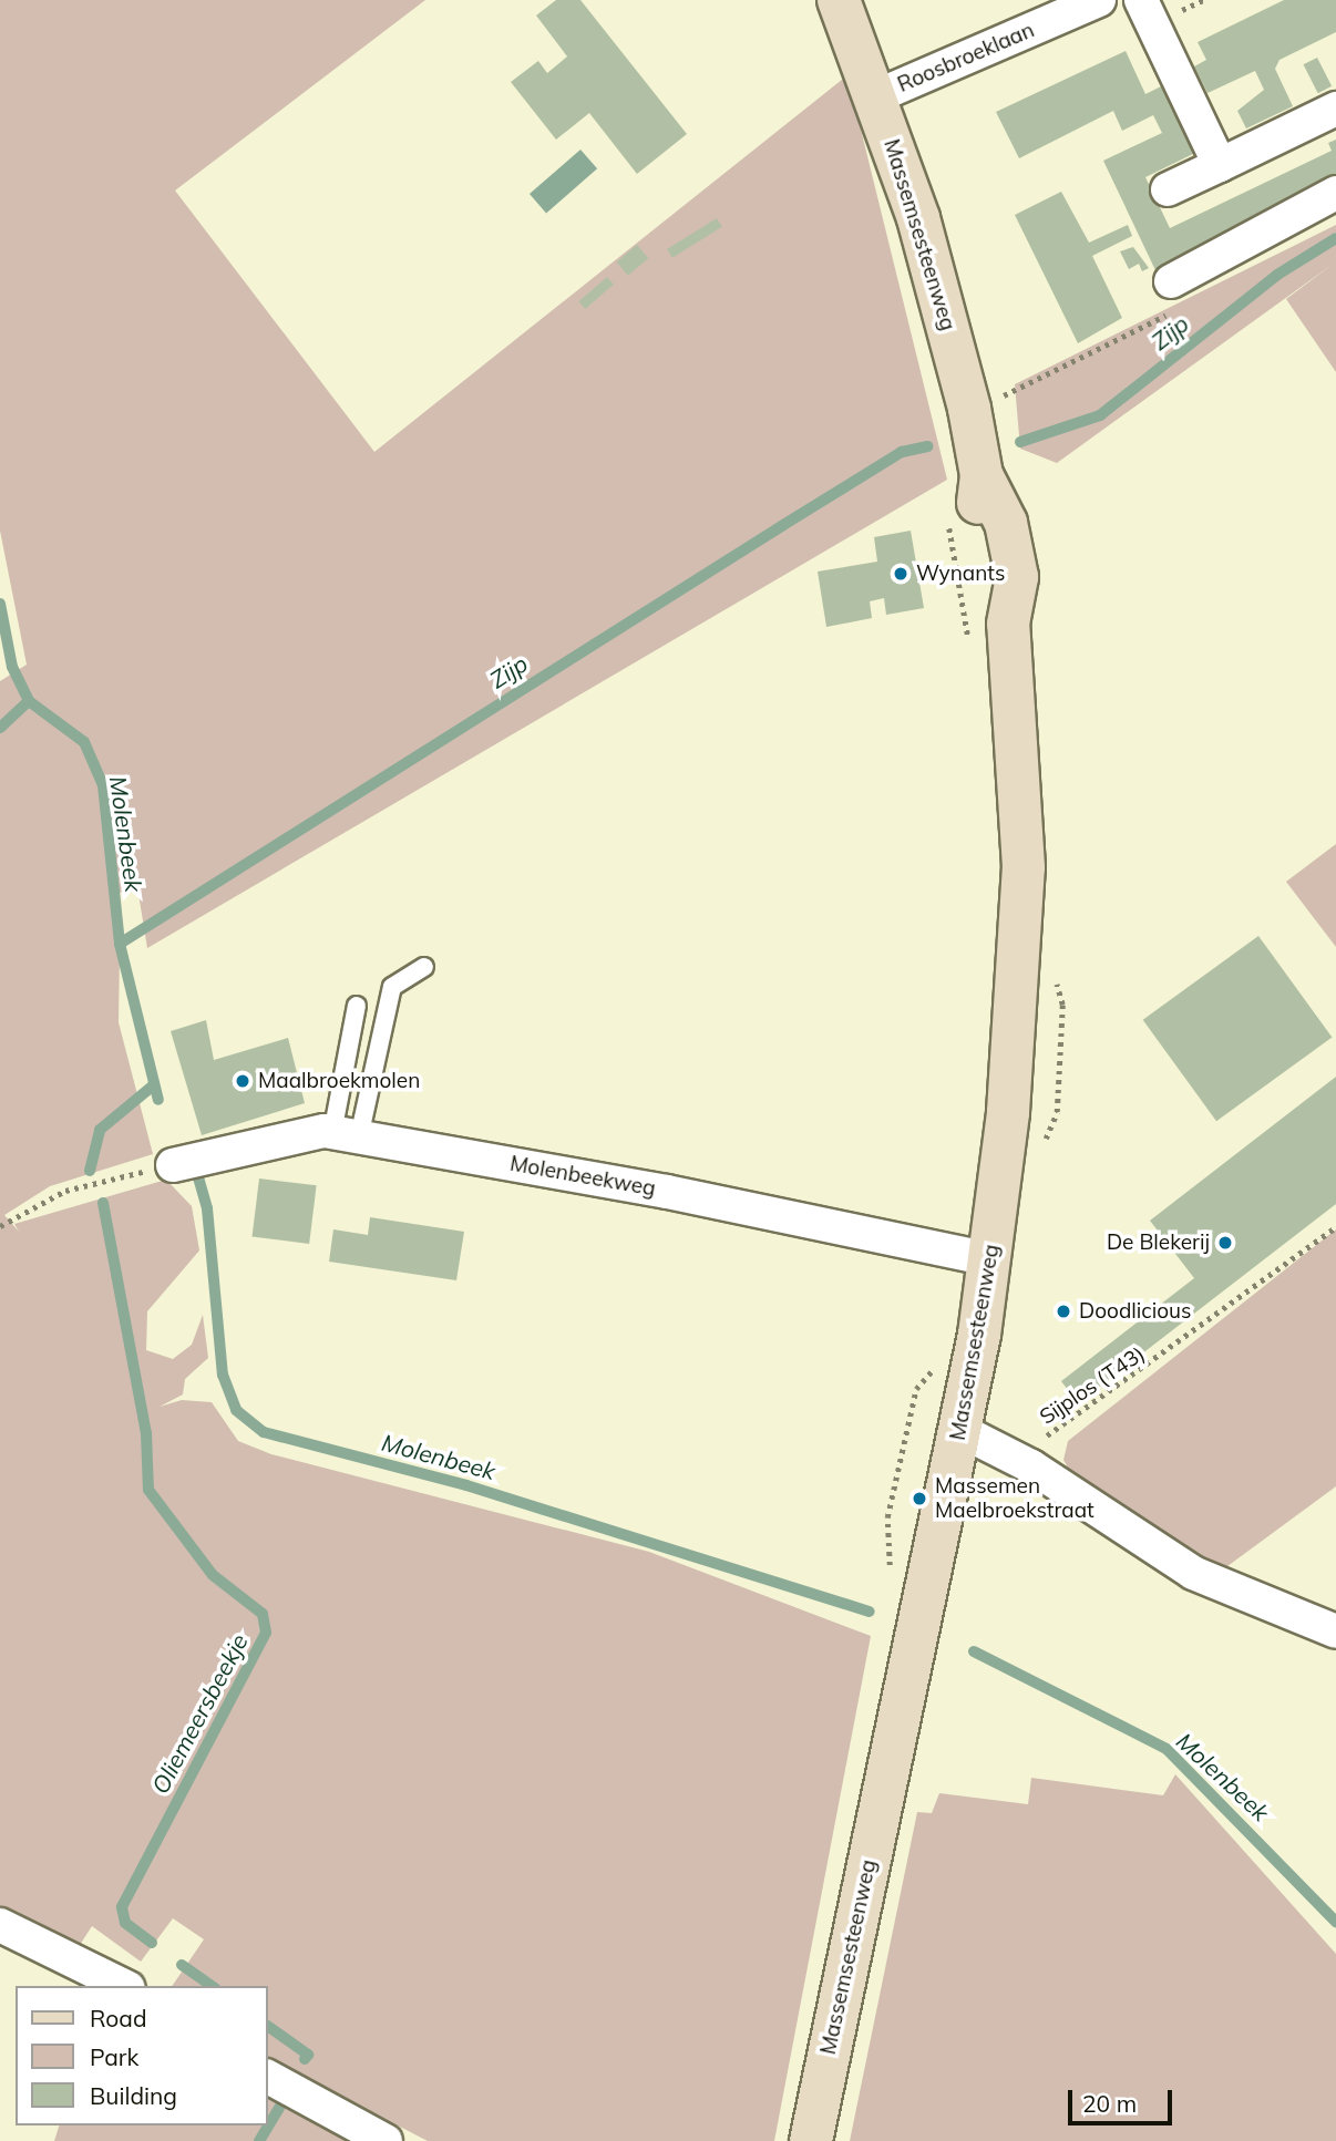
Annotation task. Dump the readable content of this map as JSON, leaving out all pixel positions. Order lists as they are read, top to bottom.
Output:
{
  "streets": {
    "main road": ["Massemsesteenweg"],
    "street": ["Roosbroeklaan", "Molenbeekweg"],
    "path": ["Sijplos (T43)"]
  },
  "crossings": [
    ["Roosbroeklaan", "Massemsesteenweg"],
    ["Massemsesteenweg", "Molenbeekweg"]
  ],
  "water": ["Zijp", "Molenbeek", "Oliemeersbeekje"],
  "places": [
    "Wynants",
    "Maalbroekmolen",
    "De Blekerij",
    "Doodlicious",
    "Massemen Maelbroekstraat"
  ],
  "legend": ["Road", "Park", "Building"],
  "scale_bar": "20 m"
}
